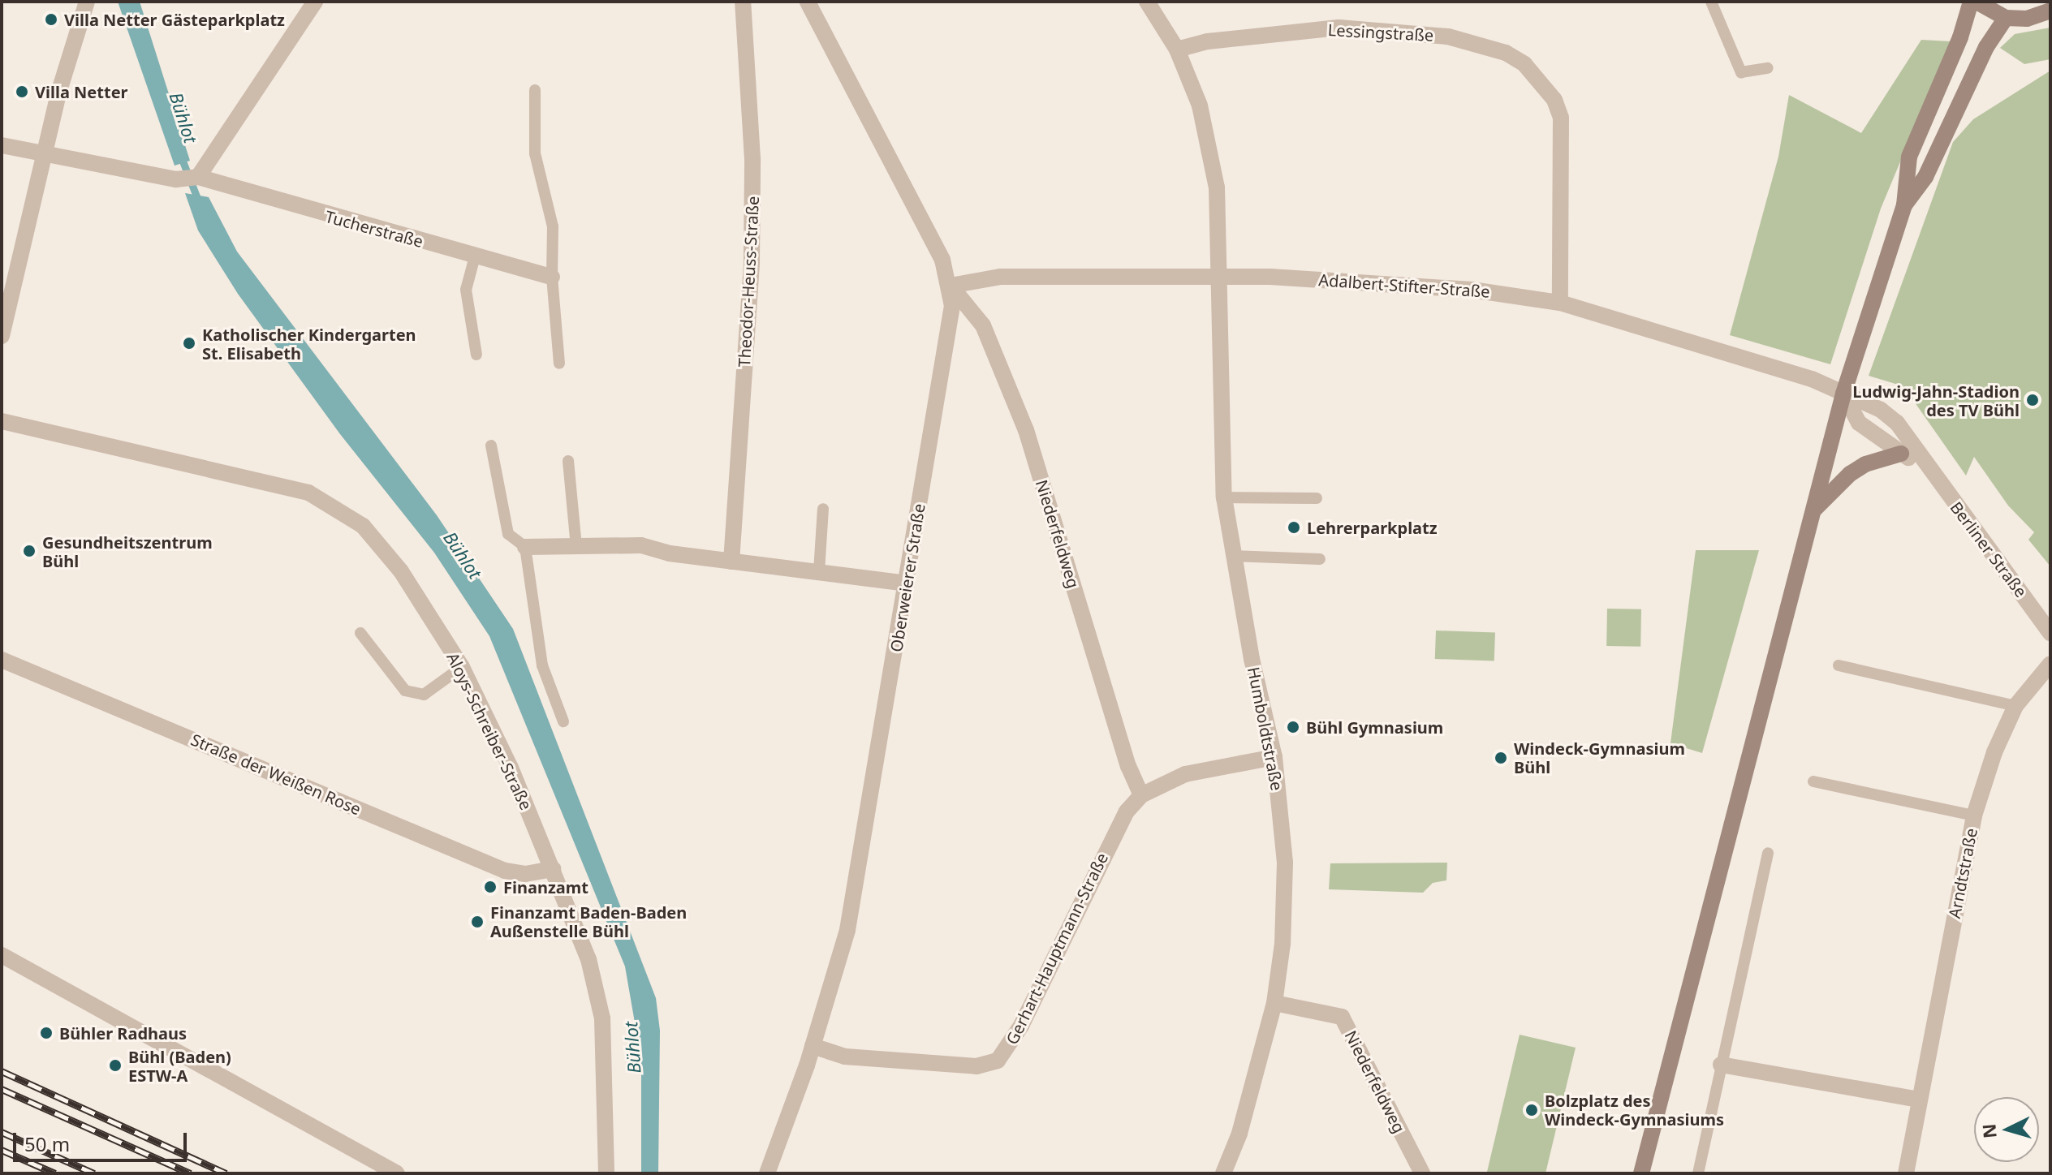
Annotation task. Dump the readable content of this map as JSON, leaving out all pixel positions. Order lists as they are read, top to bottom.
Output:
{
  "streets": {
    "street": [
      "Lessingstraße",
      "Tucherstraße",
      "Theodor-Heuss-Straße",
      "Adalbert-Stifter-Straße",
      "Niederfeldweg",
      "Berliner Straße",
      "Oberweierer Straße",
      "Humboldtstraße",
      "Aloys-Schreiber-Straße",
      "Straße der Weißen Rose",
      "Arndtstraße",
      "Gerhart-Hauptmann-Straße"
    ]
  },
  "crossings": [
    ["Lessingstraße", "Adalbert-Stifter-Straße"],
    ["Lessingstraße", "Humboldtstraße"],
    ["Adalbert-Stifter-Straße", "Niederfeldweg"],
    ["Adalbert-Stifter-Straße", "Berliner Straße"],
    ["Adalbert-Stifter-Straße", "Oberweierer Straße"],
    ["Adalbert-Stifter-Straße", "Humboldtstraße"],
    ["Niederfeldweg", "Oberweierer Straße"],
    ["Niederfeldweg", "Humboldtstraße"],
    ["Niederfeldweg", "Gerhart-Hauptmann-Straße"],
    ["Oberweierer Straße", "Gerhart-Hauptmann-Straße"],
    ["Humboldtstraße", "Gerhart-Hauptmann-Straße"],
    ["Aloys-Schreiber-Straße", "Straße der Weißen Rose"]
  ],
  "water": ["Bühlot"],
  "places": [
    "Villa Netter Gästeparkplatz",
    "Villa Netter",
    "Katholischer Kindergarten St. Elisabeth",
    "Ludwig-Jahn-Stadion des TV Bühl",
    "Lehrerparkplatz",
    "Gesundheitszentrum Bühl",
    "Bühl Gymnasium",
    "Windeck-Gymnasium Bühl",
    "Finanzamt",
    "Finanzamt Baden-Baden Außenstelle Bühl",
    "Bühler Radhaus",
    "Bühl (Baden) ESTW-A",
    "Bolzplatz des Windeck-Gymnasiums"
  ],
  "scale_bar": "50 m",
  "north": "left"
}
